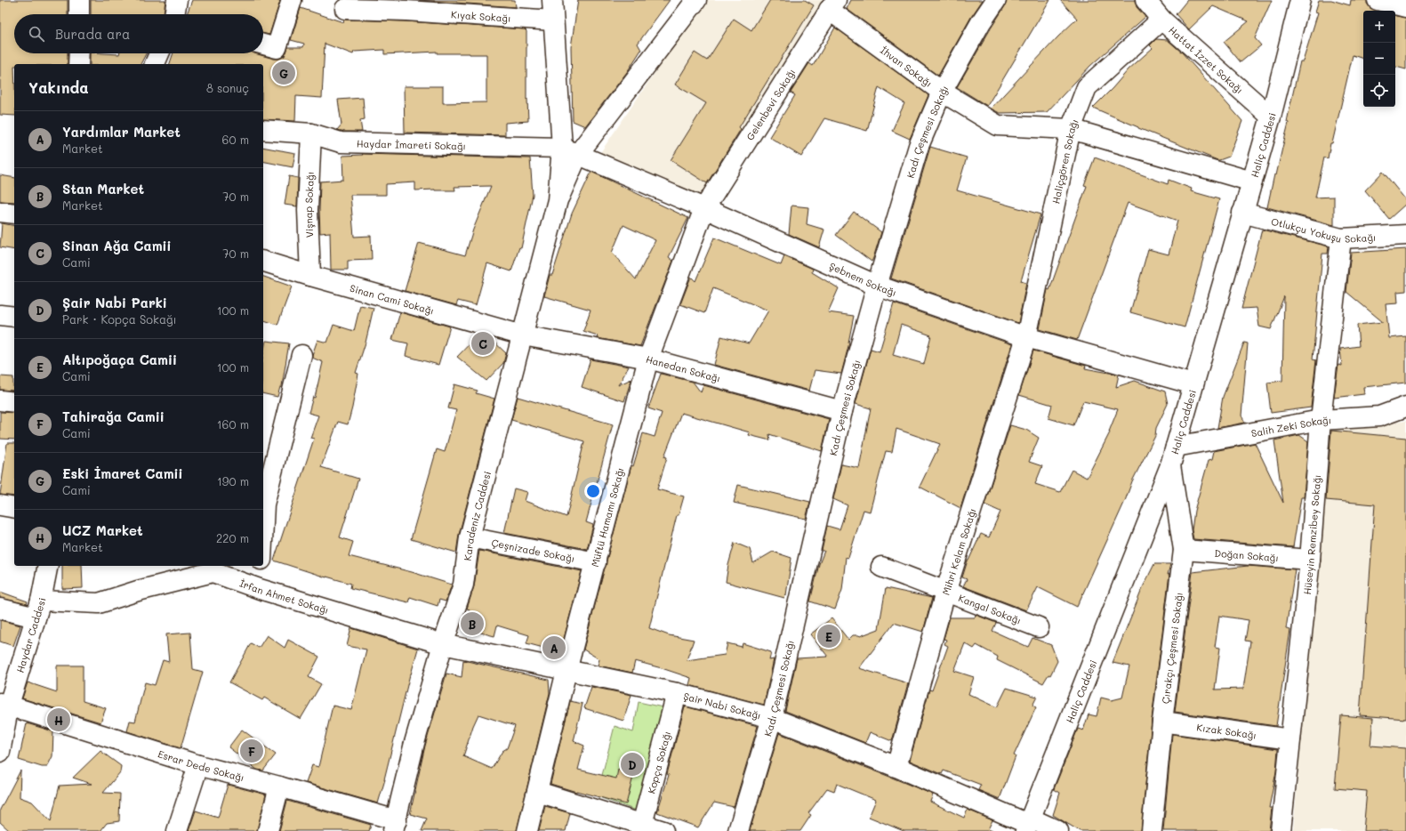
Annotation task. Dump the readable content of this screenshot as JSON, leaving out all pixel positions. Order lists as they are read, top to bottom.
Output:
{
  "streets": {
    "street": [
      "Kıyak Sokağı",
      "Hattat İzzet Sokağı",
      "İhvan Sokağı",
      "Gelenbevi Sokağı",
      "Kadı Çeşmesi Sokağı",
      "Haydar İmareti Sokağı",
      "Haliç Caddesi",
      "Haliçgören Sokağı",
      "Vişnap Sokağı",
      "Otlukçu Yokuşu Sokağı",
      "Şebnem Sokağı",
      "Sinan Cami Sokağı",
      "Hanedan Sokağı",
      "Salih Zeki Sokağı",
      "Karadeniz Caddesi",
      "Müftü Hamamı Sokağı",
      "Hüseyin Remzibey Sokağı",
      "Çeşnizade Sokağı",
      "Mihri Kelam Sokağı",
      "Doğan Sokağı",
      "İrfan Ahmet Sokağı",
      "Kangal Sokağı",
      "Haydar Caddesi",
      "Çırakçı Çeşmesi Sokağı",
      "Şair Nabi Sokağı",
      "Kızak Sokağı",
      "Kopça Sokağı",
      "Esrar Dede Sokağı"
    ]
  },
  "crossings": [
    ["Kıyak Sokağı", "Karadeniz Caddesi"],
    ["Hattat İzzet Sokağı", "Haliç Caddesi"],
    ["Hattat İzzet Sokağı", "Haliçgören Sokağı"],
    ["İhvan Sokağı", "Gelenbevi Sokağı"],
    ["İhvan Sokağı", "Kadı Çeşmesi Sokağı"],
    ["İhvan Sokağı", "Haliç Caddesi"],
    ["İhvan Sokağı", "Haliçgören Sokağı"],
    ["Gelenbevi Sokağı", "Şebnem Sokağı"],
    ["Gelenbevi Sokağı", "Müftü Hamamı Sokağı"],
    ["Kadı Çeşmesi Sokağı", "Şebnem Sokağı"],
    ["Kadı Çeşmesi Sokağı", "Hanedan Sokağı"],
    ["Kadı Çeşmesi Sokağı", "Şair Nabi Sokağı"],
    ["Haydar İmareti Sokağı", "Vişnap Sokağı"],
    ["Haydar İmareti Sokağı", "Şebnem Sokağı"],
    ["Haydar İmareti Sokağı", "Karadeniz Caddesi"],
    ["Haliç Caddesi", "Otlukçu Yokuşu Sokağı"],
    ["Haliç Caddesi", "Şebnem Sokağı"],
    ["Haliç Caddesi", "Salih Zeki Sokağı"],
    ["Haliç Caddesi", "Çırakçı Çeşmesi Sokağı"],
    ["Haliç Caddesi", "Şair Nabi Sokağı"],
    ["Haliçgören Sokağı", "Şebnem Sokağı"],
    ["Haliçgören Sokağı", "Mihri Kelam Sokağı"],
    ["Vişnap Sokağı", "Sinan Cami Sokağı"],
    ["Otlukçu Yokuşu Sokağı", "Hüseyin Remzibey Sokağı"],
    ["Şebnem Sokağı", "Karadeniz Caddesi"],
    ["Şebnem Sokağı", "Müftü Hamamı Sokağı"],
    ["Şebnem Sokağı", "Mihri Kelam Sokağı"],
    ["Sinan Cami Sokağı", "Hanedan Sokağı"],
    ["Sinan Cami Sokağı", "Karadeniz Caddesi"],
    ["Hanedan Sokağı", "Karadeniz Caddesi"],
    ["Hanedan Sokağı", "Müftü Hamamı Sokağı"],
    ["Salih Zeki Sokağı", "Hüseyin Remzibey Sokağı"],
    ["Karadeniz Caddesi", "Çeşnizade Sokağı"],
    ["Karadeniz Caddesi", "İrfan Ahmet Sokağı"],
    ["Karadeniz Caddesi", "Şair Nabi Sokağı"],
    ["Karadeniz Caddesi", "Esrar Dede Sokağı"],
    ["Müftü Hamamı Sokağı", "Çeşnizade Sokağı"],
    ["Müftü Hamamı Sokağı", "Şair Nabi Sokağı"],
    ["Hüseyin Remzibey Sokağı", "Doğan Sokağı"],
    ["Hüseyin Remzibey Sokağı", "Kızak Sokağı"],
    ["Mihri Kelam Sokağı", "Kangal Sokağı"],
    ["Mihri Kelam Sokağı", "Şair Nabi Sokağı"],
    ["Doğan Sokağı", "Çırakçı Çeşmesi Sokağı"],
    ["İrfan Ahmet Sokağı", "Haydar Caddesi"],
    ["İrfan Ahmet Sokağı", "Şair Nabi Sokağı"],
    ["Haydar Caddesi", "Esrar Dede Sokağı"],
    ["Çırakçı Çeşmesi Sokağı", "Kızak Sokağı"],
    ["Şair Nabi Sokağı", "Kopça Sokağı"]
  ],
  "page": {
    "map_buttons": ["+", "−"],
    "search": "Burada ara",
    "pins": [
      "G",
      "C",
      "B",
      "E",
      "A",
      "H",
      "F",
      "D"
    ],
    "heading": ["Yakında", "8 sonuç"],
    "list": [
      {
        "mark": "A",
        "name": "Yardımlar Market",
        "note": "Market",
        "value": "60 m"
      },
      {
        "mark": "B",
        "name": "Stan Market",
        "note": "Market",
        "value": "70 m"
      },
      {
        "mark": "C",
        "name": "Sinan Ağa Camii",
        "note": "Cami",
        "value": "70 m"
      },
      {
        "mark": "D",
        "name": "Şair Nabi Parki",
        "note": "Park · Kopça Sokağı",
        "value": "100 m"
      },
      {
        "mark": "E",
        "name": "Altıpoğaça Camii",
        "note": "Cami",
        "value": "100 m"
      },
      {
        "mark": "F",
        "name": "Tahirağa Camii",
        "note": "Cami",
        "value": "160 m"
      },
      {
        "mark": "G",
        "name": "Eski İmaret Camii",
        "note": "Cami",
        "value": "190 m"
      },
      {
        "mark": "H",
        "name": "UCZ Market",
        "note": "Market",
        "value": "220 m"
      }
    ]
  }
}
